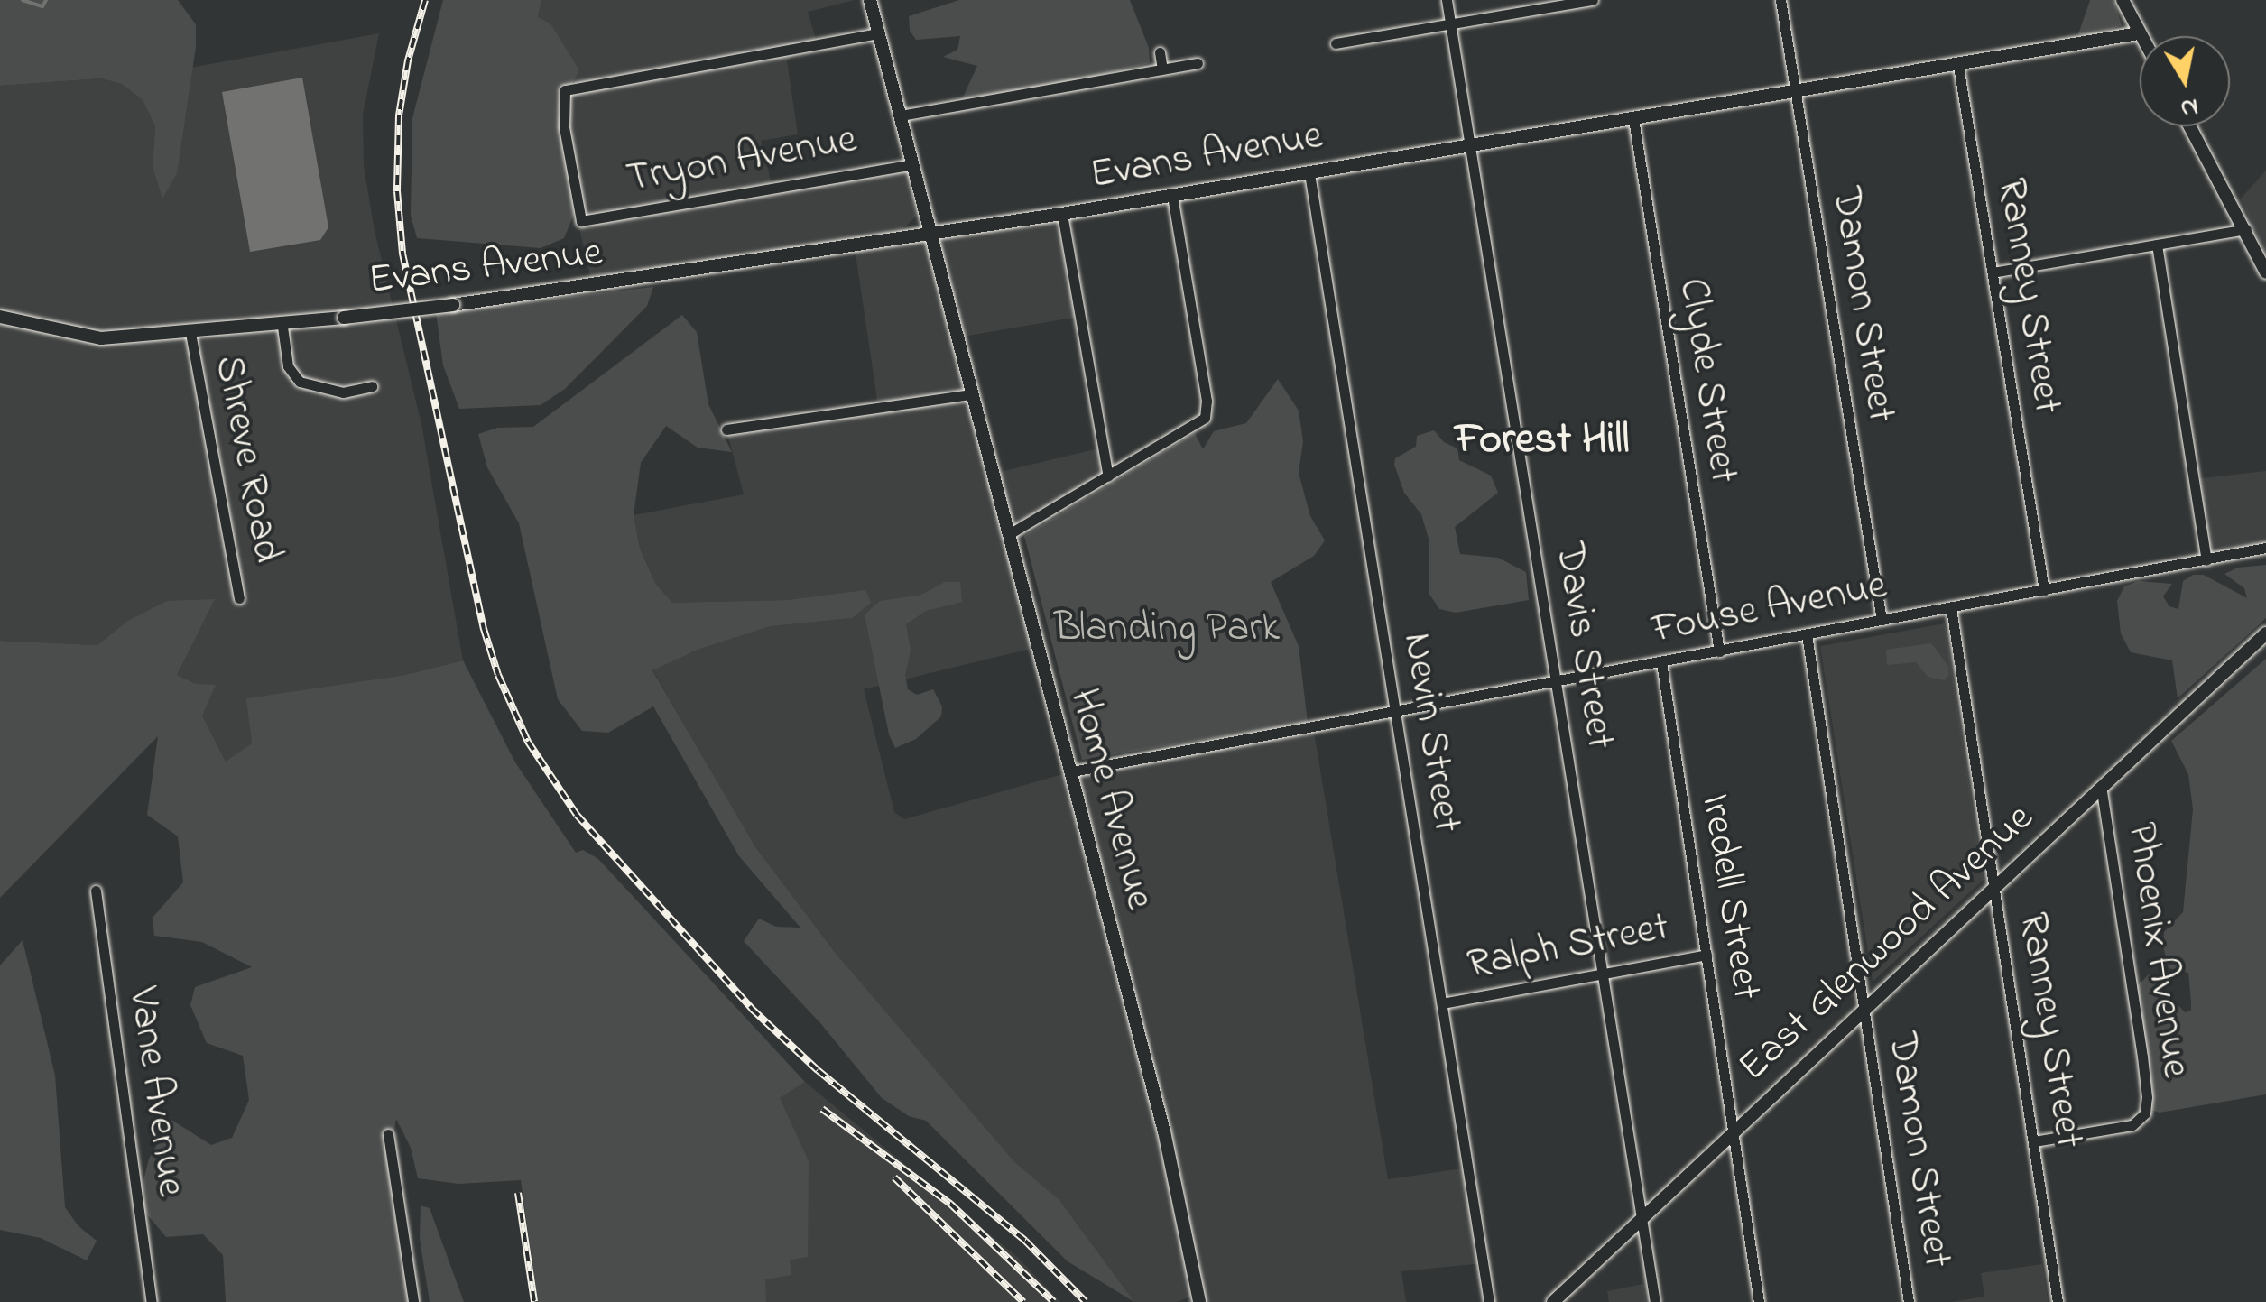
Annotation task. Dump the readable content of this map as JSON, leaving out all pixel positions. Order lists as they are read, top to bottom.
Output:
{
  "streets": {
    "street": [
      "Evans Avenue",
      "Tryon Avenue",
      "Ranney Street",
      "Damon Street",
      "Clyde Street",
      "Shreve Road",
      "Fouse Avenue",
      "Davis Street",
      "Nevin Street",
      "Home Avenue",
      "Iredell Street",
      "East Glenwood Avenue",
      "Ralph Street",
      "Phoenix Avenue",
      "Vane Avenue"
    ]
  },
  "crossings": [
    ["Evans Avenue", "Ranney Street"],
    ["Evans Avenue", "Damon Street"],
    ["Evans Avenue", "Clyde Street"],
    ["Evans Avenue", "Shreve Road"],
    ["Evans Avenue", "Davis Street"],
    ["Evans Avenue", "Nevin Street"],
    ["Evans Avenue", "Home Avenue"],
    ["Tryon Avenue", "Home Avenue"],
    ["Ranney Street", "Fouse Avenue"],
    ["Ranney Street", "East Glenwood Avenue"],
    ["Ranney Street", "Phoenix Avenue"],
    ["Damon Street", "Fouse Avenue"],
    ["Damon Street", "East Glenwood Avenue"],
    ["Clyde Street", "Fouse Avenue"],
    ["Fouse Avenue", "Davis Street"],
    ["Fouse Avenue", "Nevin Street"],
    ["Fouse Avenue", "Home Avenue"],
    ["Fouse Avenue", "Iredell Street"],
    ["Davis Street", "East Glenwood Avenue"],
    ["Davis Street", "Ralph Street"],
    ["Nevin Street", "Ralph Street"],
    ["Iredell Street", "East Glenwood Avenue"],
    ["Iredell Street", "Ralph Street"],
    ["East Glenwood Avenue", "Phoenix Avenue"]
  ],
  "districts": ["Forest Hill"],
  "parks": ["Blanding Park"],
  "north": "bottom"
}
